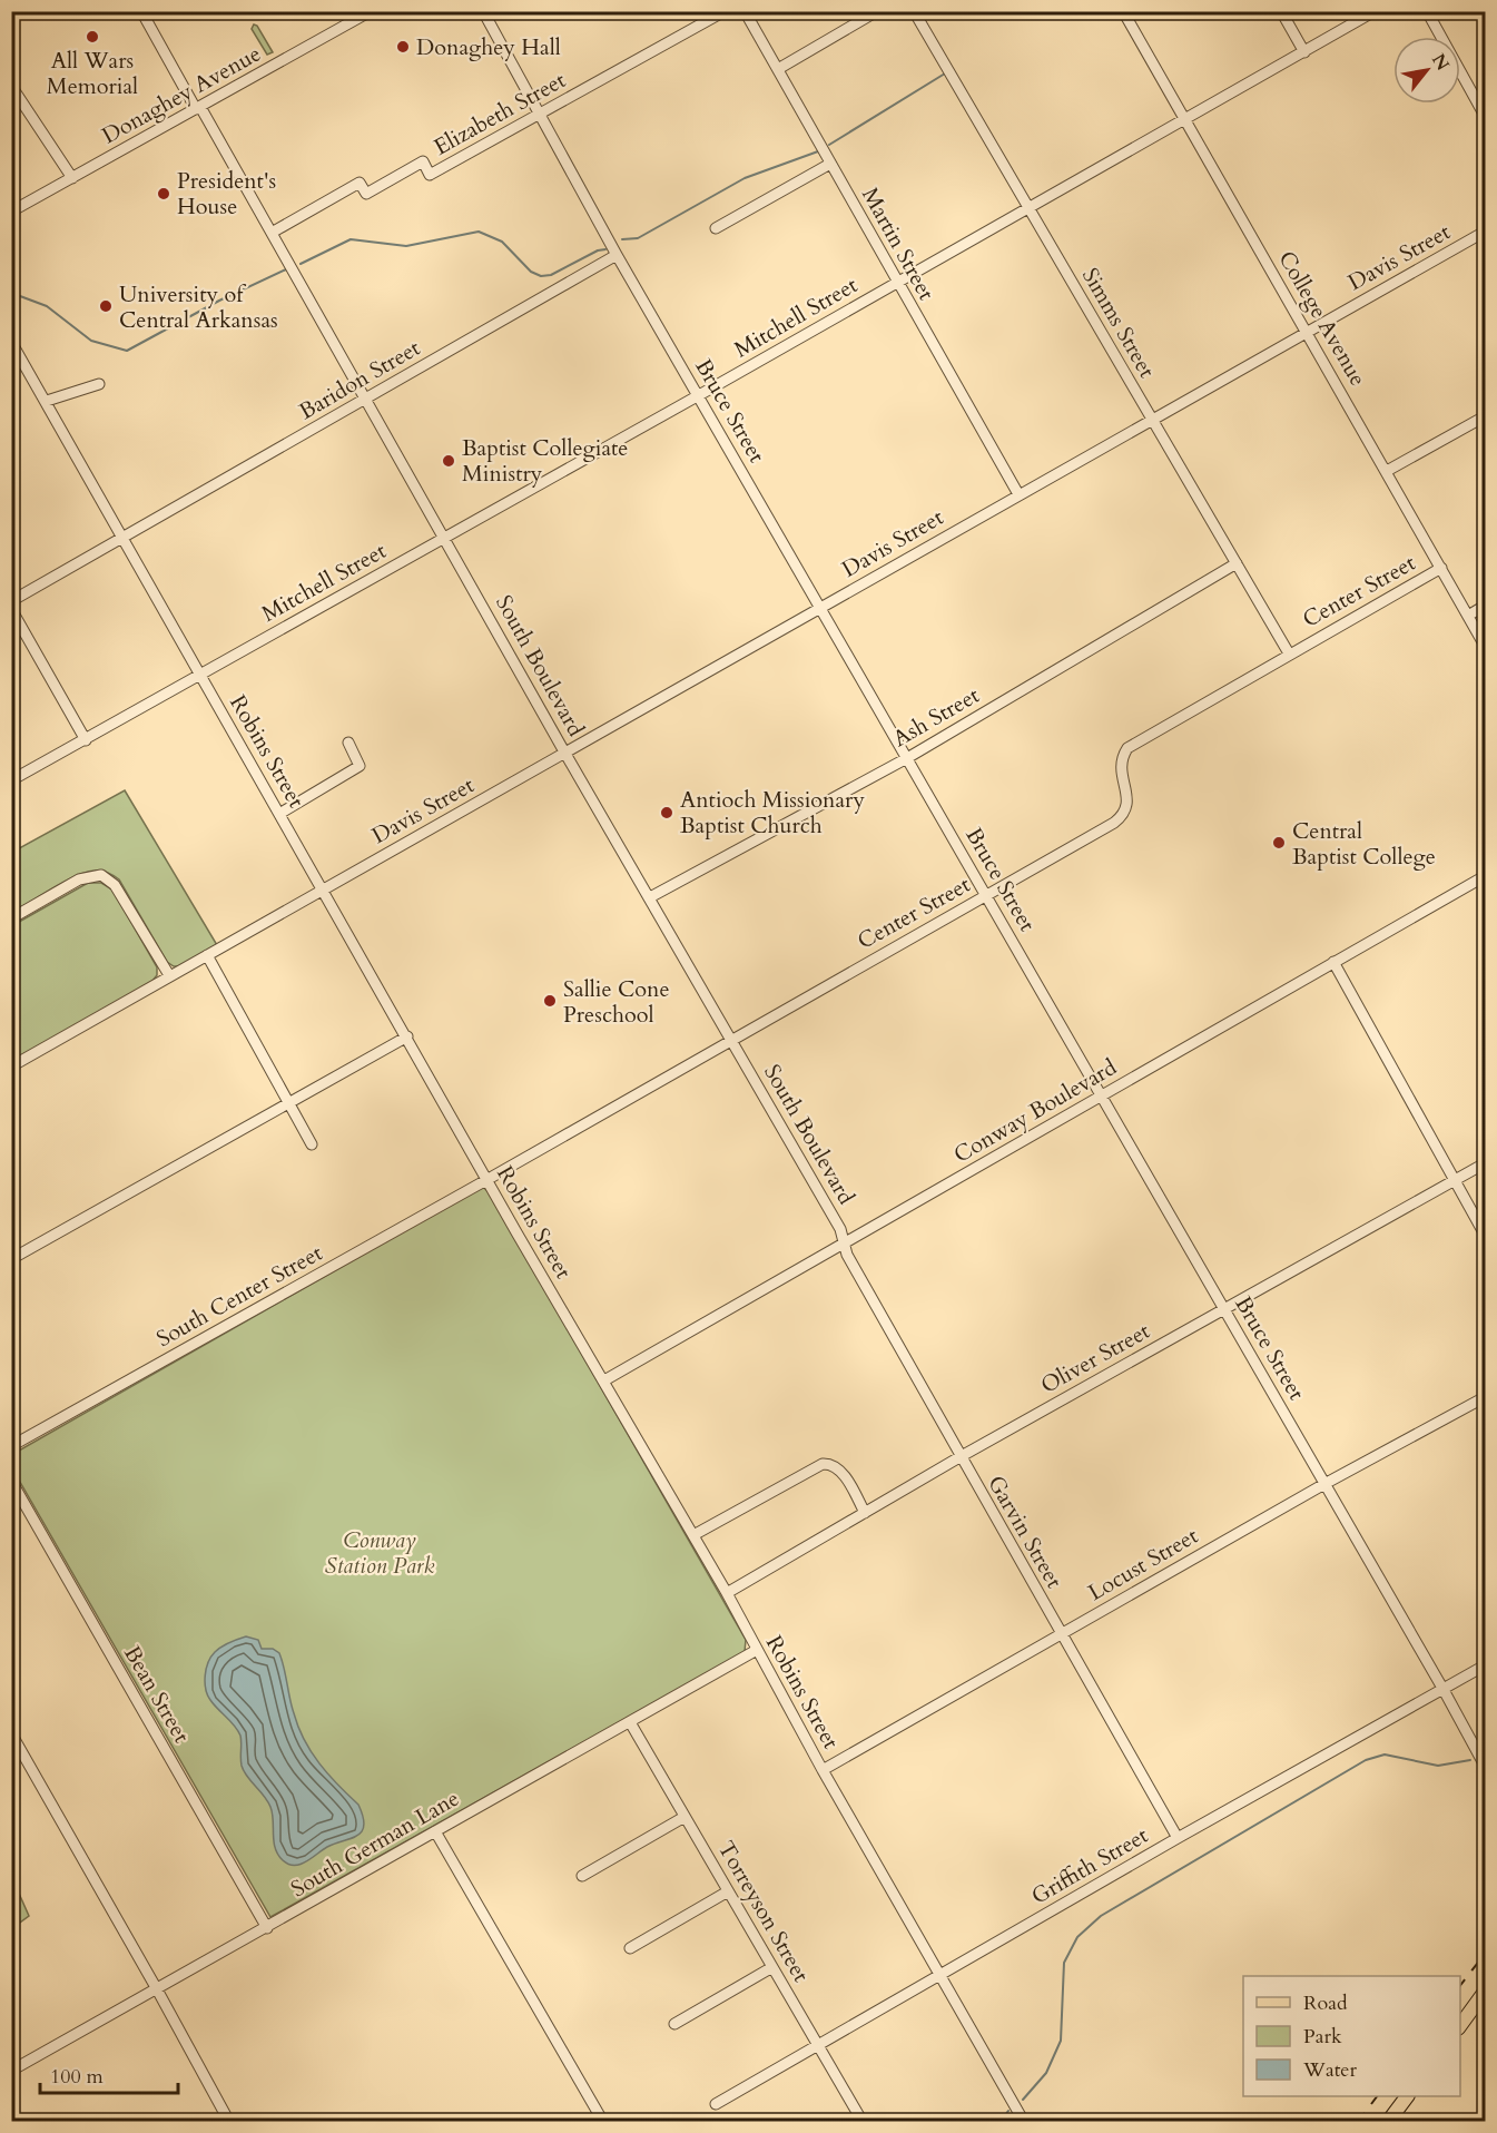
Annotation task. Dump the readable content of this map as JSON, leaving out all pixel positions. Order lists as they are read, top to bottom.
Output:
{
  "streets": {
    "street": [
      "Donaghey Avenue",
      "Elizabeth Street",
      "Martin Street",
      "Davis Street",
      "Mitchell Street",
      "College Avenue",
      "Simms Street",
      "Baridon Street",
      "Bruce Street",
      "Center Street",
      "South Boulevard",
      "Ash Street",
      "Robins Street",
      "Conway Boulevard",
      "South Center Street",
      "Oliver Street",
      "Garvin Street",
      "Locust Street",
      "Bean Street",
      "South German Lane",
      "Griffith Street",
      "Torreyson Street"
    ]
  },
  "crossings": [
    ["Donaghey Avenue", "South Boulevard"],
    ["Elizabeth Street", "Bruce Street"],
    ["Elizabeth Street", "South Boulevard"],
    ["Martin Street", "Davis Street"],
    ["Martin Street", "Mitchell Street"],
    ["Davis Street", "College Avenue"],
    ["Davis Street", "Simms Street"],
    ["Davis Street", "Bruce Street"],
    ["Davis Street", "South Boulevard"],
    ["Davis Street", "Robins Street"],
    ["Mitchell Street", "College Avenue"],
    ["Mitchell Street", "Simms Street"],
    ["Mitchell Street", "Bruce Street"],
    ["Mitchell Street", "South Boulevard"],
    ["Mitchell Street", "Robins Street"],
    ["College Avenue", "Center Street"],
    ["Simms Street", "Center Street"],
    ["Simms Street", "Ash Street"],
    ["Baridon Street", "Bruce Street"],
    ["Baridon Street", "South Boulevard"],
    ["Baridon Street", "Robins Street"],
    ["Bruce Street", "Center Street"],
    ["Bruce Street", "Ash Street"],
    ["Bruce Street", "Conway Boulevard"],
    ["Bruce Street", "Oliver Street"],
    ["Bruce Street", "Locust Street"],
    ["Bruce Street", "Griffith Street"],
    ["Center Street", "South Boulevard"],
    ["Center Street", "Robins Street"],
    ["Center Street", "South Center Street"],
    ["South Boulevard", "Ash Street"],
    ["South Boulevard", "Conway Boulevard"],
    ["South Boulevard", "Garvin Street"],
    ["Robins Street", "Conway Boulevard"],
    ["Robins Street", "South Center Street"],
    ["Robins Street", "Oliver Street"],
    ["Robins Street", "Locust Street"],
    ["Robins Street", "South German Lane"],
    ["Robins Street", "Griffith Street"],
    ["Conway Boulevard", "Garvin Street"],
    ["Oliver Street", "Garvin Street"],
    ["Garvin Street", "Locust Street"],
    ["Garvin Street", "Griffith Street"],
    ["Bean Street", "South German Lane"],
    ["South German Lane", "Torreyson Street"],
    ["Griffith Street", "Torreyson Street"]
  ],
  "parks": ["Conway Station Park"],
  "places": [
    "All Wars Memorial",
    "Donaghey Hall",
    "President's House",
    "University of Central Arkansas",
    "Baptist Collegiate Ministry",
    "Antioch Missionary Baptist Church",
    "Central Baptist College",
    "Sallie Cone Preschool"
  ],
  "legend": ["Road", "Park", "Water"],
  "scale_bar": "100 m",
  "north": "top right"
}
